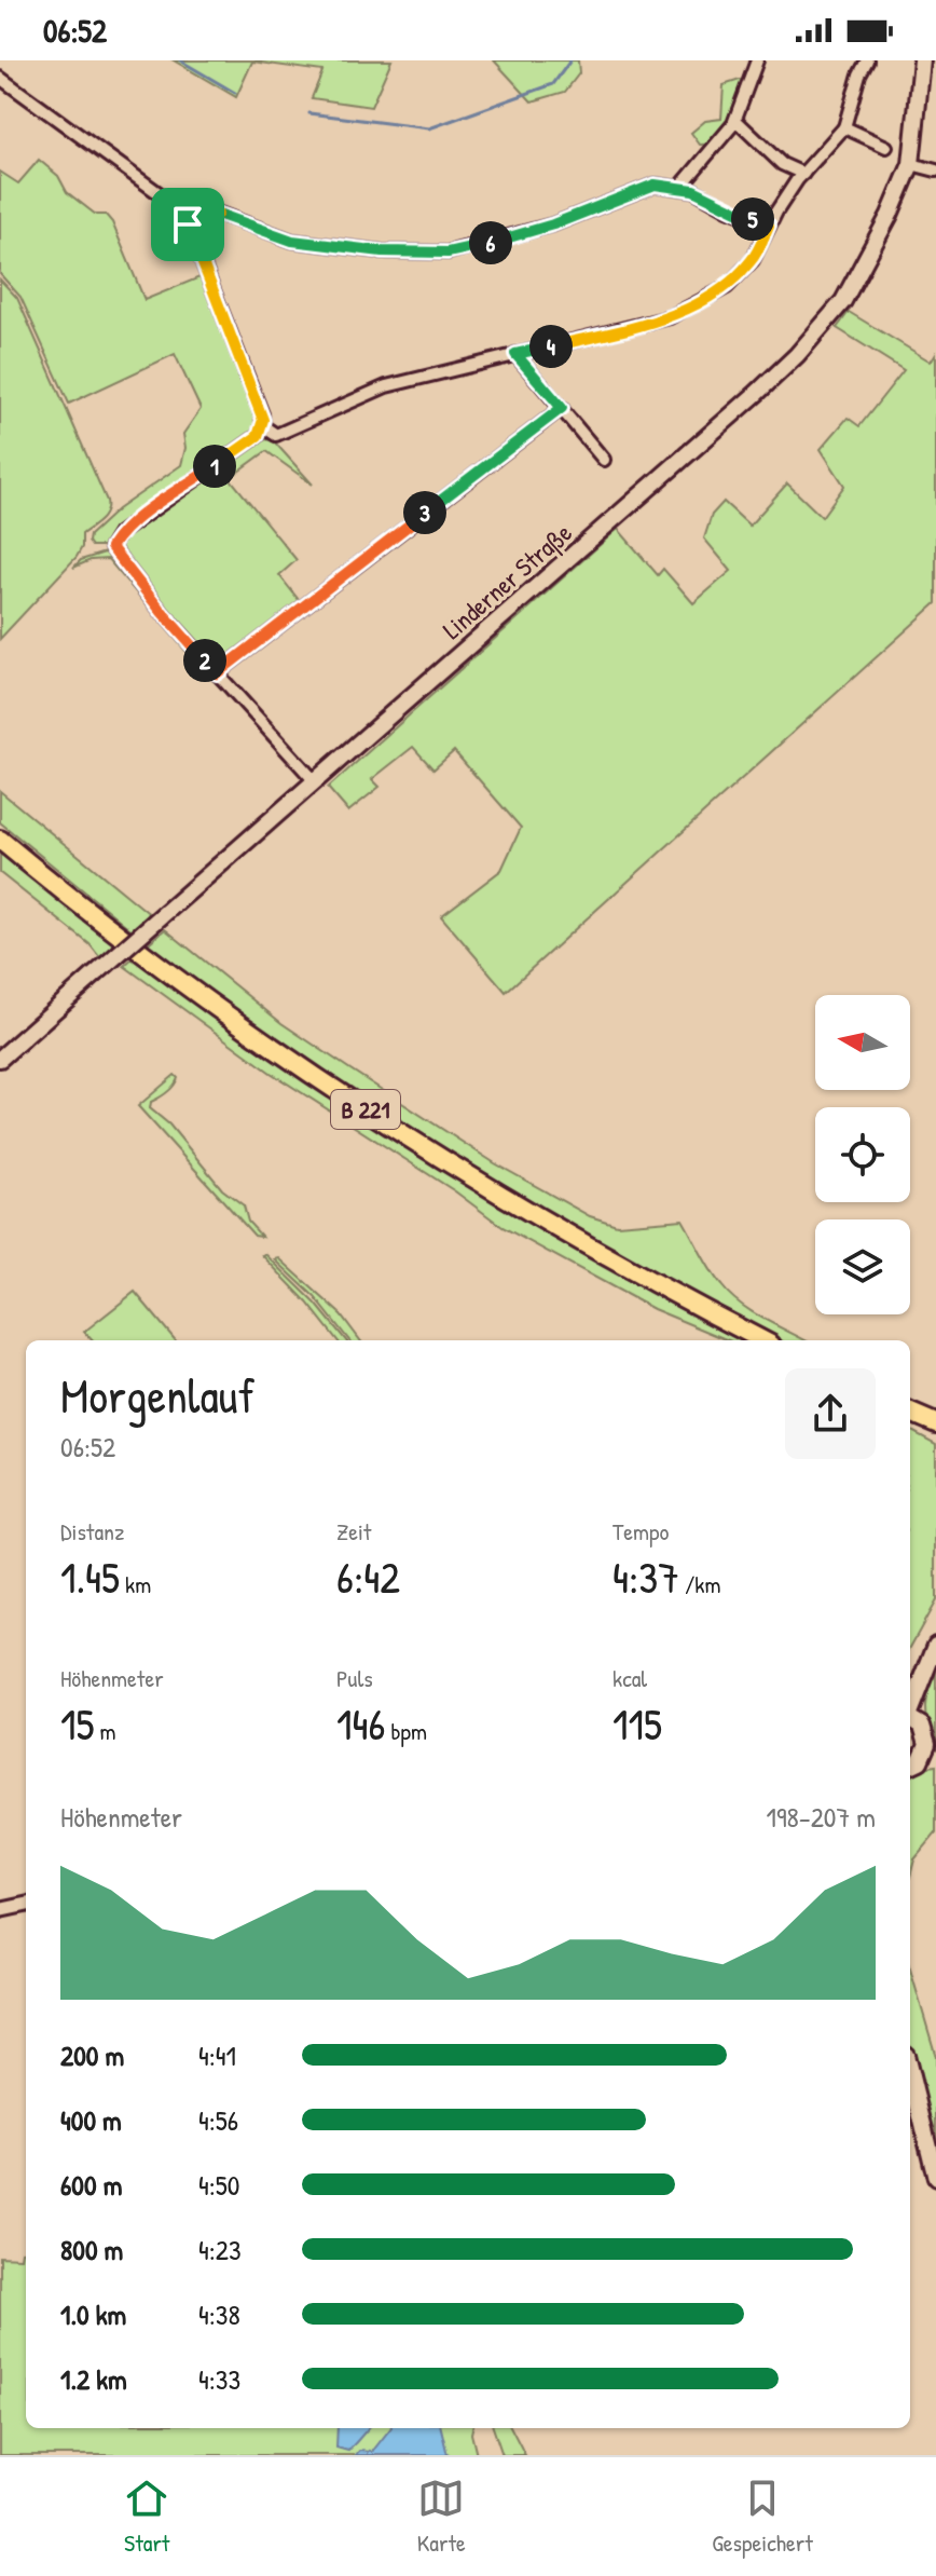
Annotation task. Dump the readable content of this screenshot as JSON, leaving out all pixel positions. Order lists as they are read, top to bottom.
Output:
{
  "streets": {
    "main road": ["Linderner Straße", "B 221"]
  },
  "north": "left",
  "page": {
    "status": "06:52",
    "pins": [
      "5",
      "6",
      "4",
      "1",
      "3",
      "2"
    ],
    "heading": ["Morgenlauf", "06:52"],
    "stats": [
      ["Distanz", "1.45 km"],
      ["Zeit", "6:42"],
      ["Tempo", "4:37 /km"],
      ["Höhenmeter", "15 m"],
      ["Puls", "146 bpm"],
      ["kcal", "115"]
    ],
    "chart": ["Höhenmeter", "198–207 m"],
    "list": [
      {
        "name": "200 m",
        "note": "4:41"
      },
      {
        "name": "400 m",
        "note": "4:56"
      },
      {
        "name": "600 m",
        "note": "4:50"
      },
      {
        "name": "800 m",
        "note": "4:23"
      },
      {
        "name": "1.0 km",
        "note": "4:38"
      },
      {
        "name": "1.2 km",
        "note": "4:33"
      }
    ],
    "tabs": ["Start", "Karte", "Gespeichert"]
  }
}
